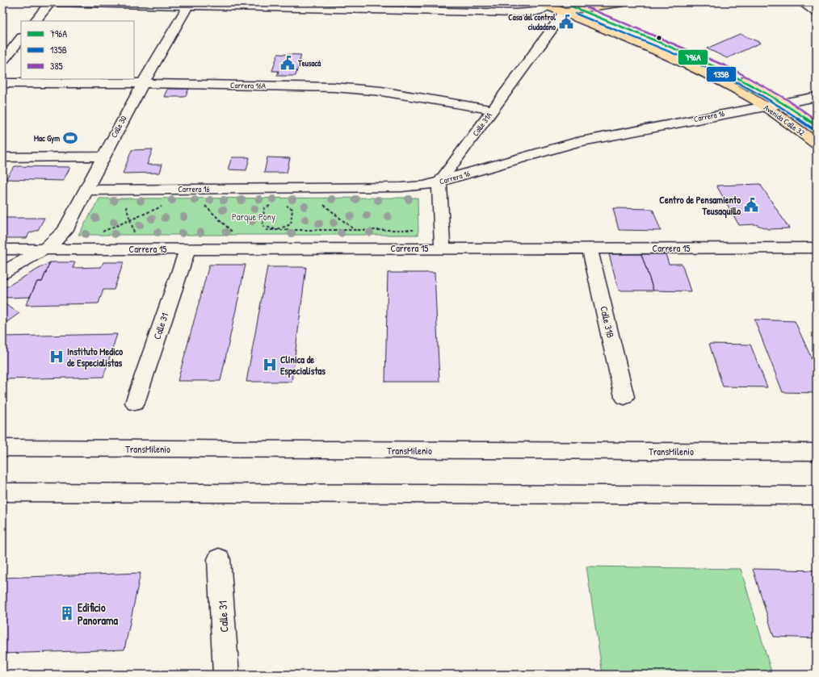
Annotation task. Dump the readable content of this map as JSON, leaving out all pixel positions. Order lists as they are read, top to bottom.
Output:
{
  "streets": {
    "main road": ["Avenida Calle 32"],
    "street": [
      "Carrera 16A",
      "Carrera 16",
      "Calle 31A",
      "Calle 30",
      "Carrera 15",
      "Calle 31B",
      "Calle 31",
      "TransMilenio"
    ]
  },
  "crossings": [
    ["Carrera 16A", "Calle 31A"],
    ["Carrera 16A", "Calle 30"],
    ["Carrera 16", "Avenida Calle 32"],
    ["Carrera 16", "Calle 31A"],
    ["Carrera 16", "Calle 30"],
    ["Avenida Calle 32", "Calle 31A"],
    ["Calle 30", "Carrera 15"],
    ["Carrera 15", "Calle 31B"],
    ["Carrera 15", "Calle 31"]
  ],
  "parks": ["Parque Pony"],
  "places": {
    "public building": ["Casa del control ciudadano", "Teusacá", "Centro de Pensamiento Teusaquillo"],
    "sports": ["Mac Gym"],
    "hospital": ["Instituto Medico de Especialistas", "Clínica de Especialistas"],
    "building": ["Edificio Panorama"]
  },
  "lines": ["transit line 796A", "transit line 385", "transit line 135B"],
  "legend": ["796A", "135B", "385"]
}
